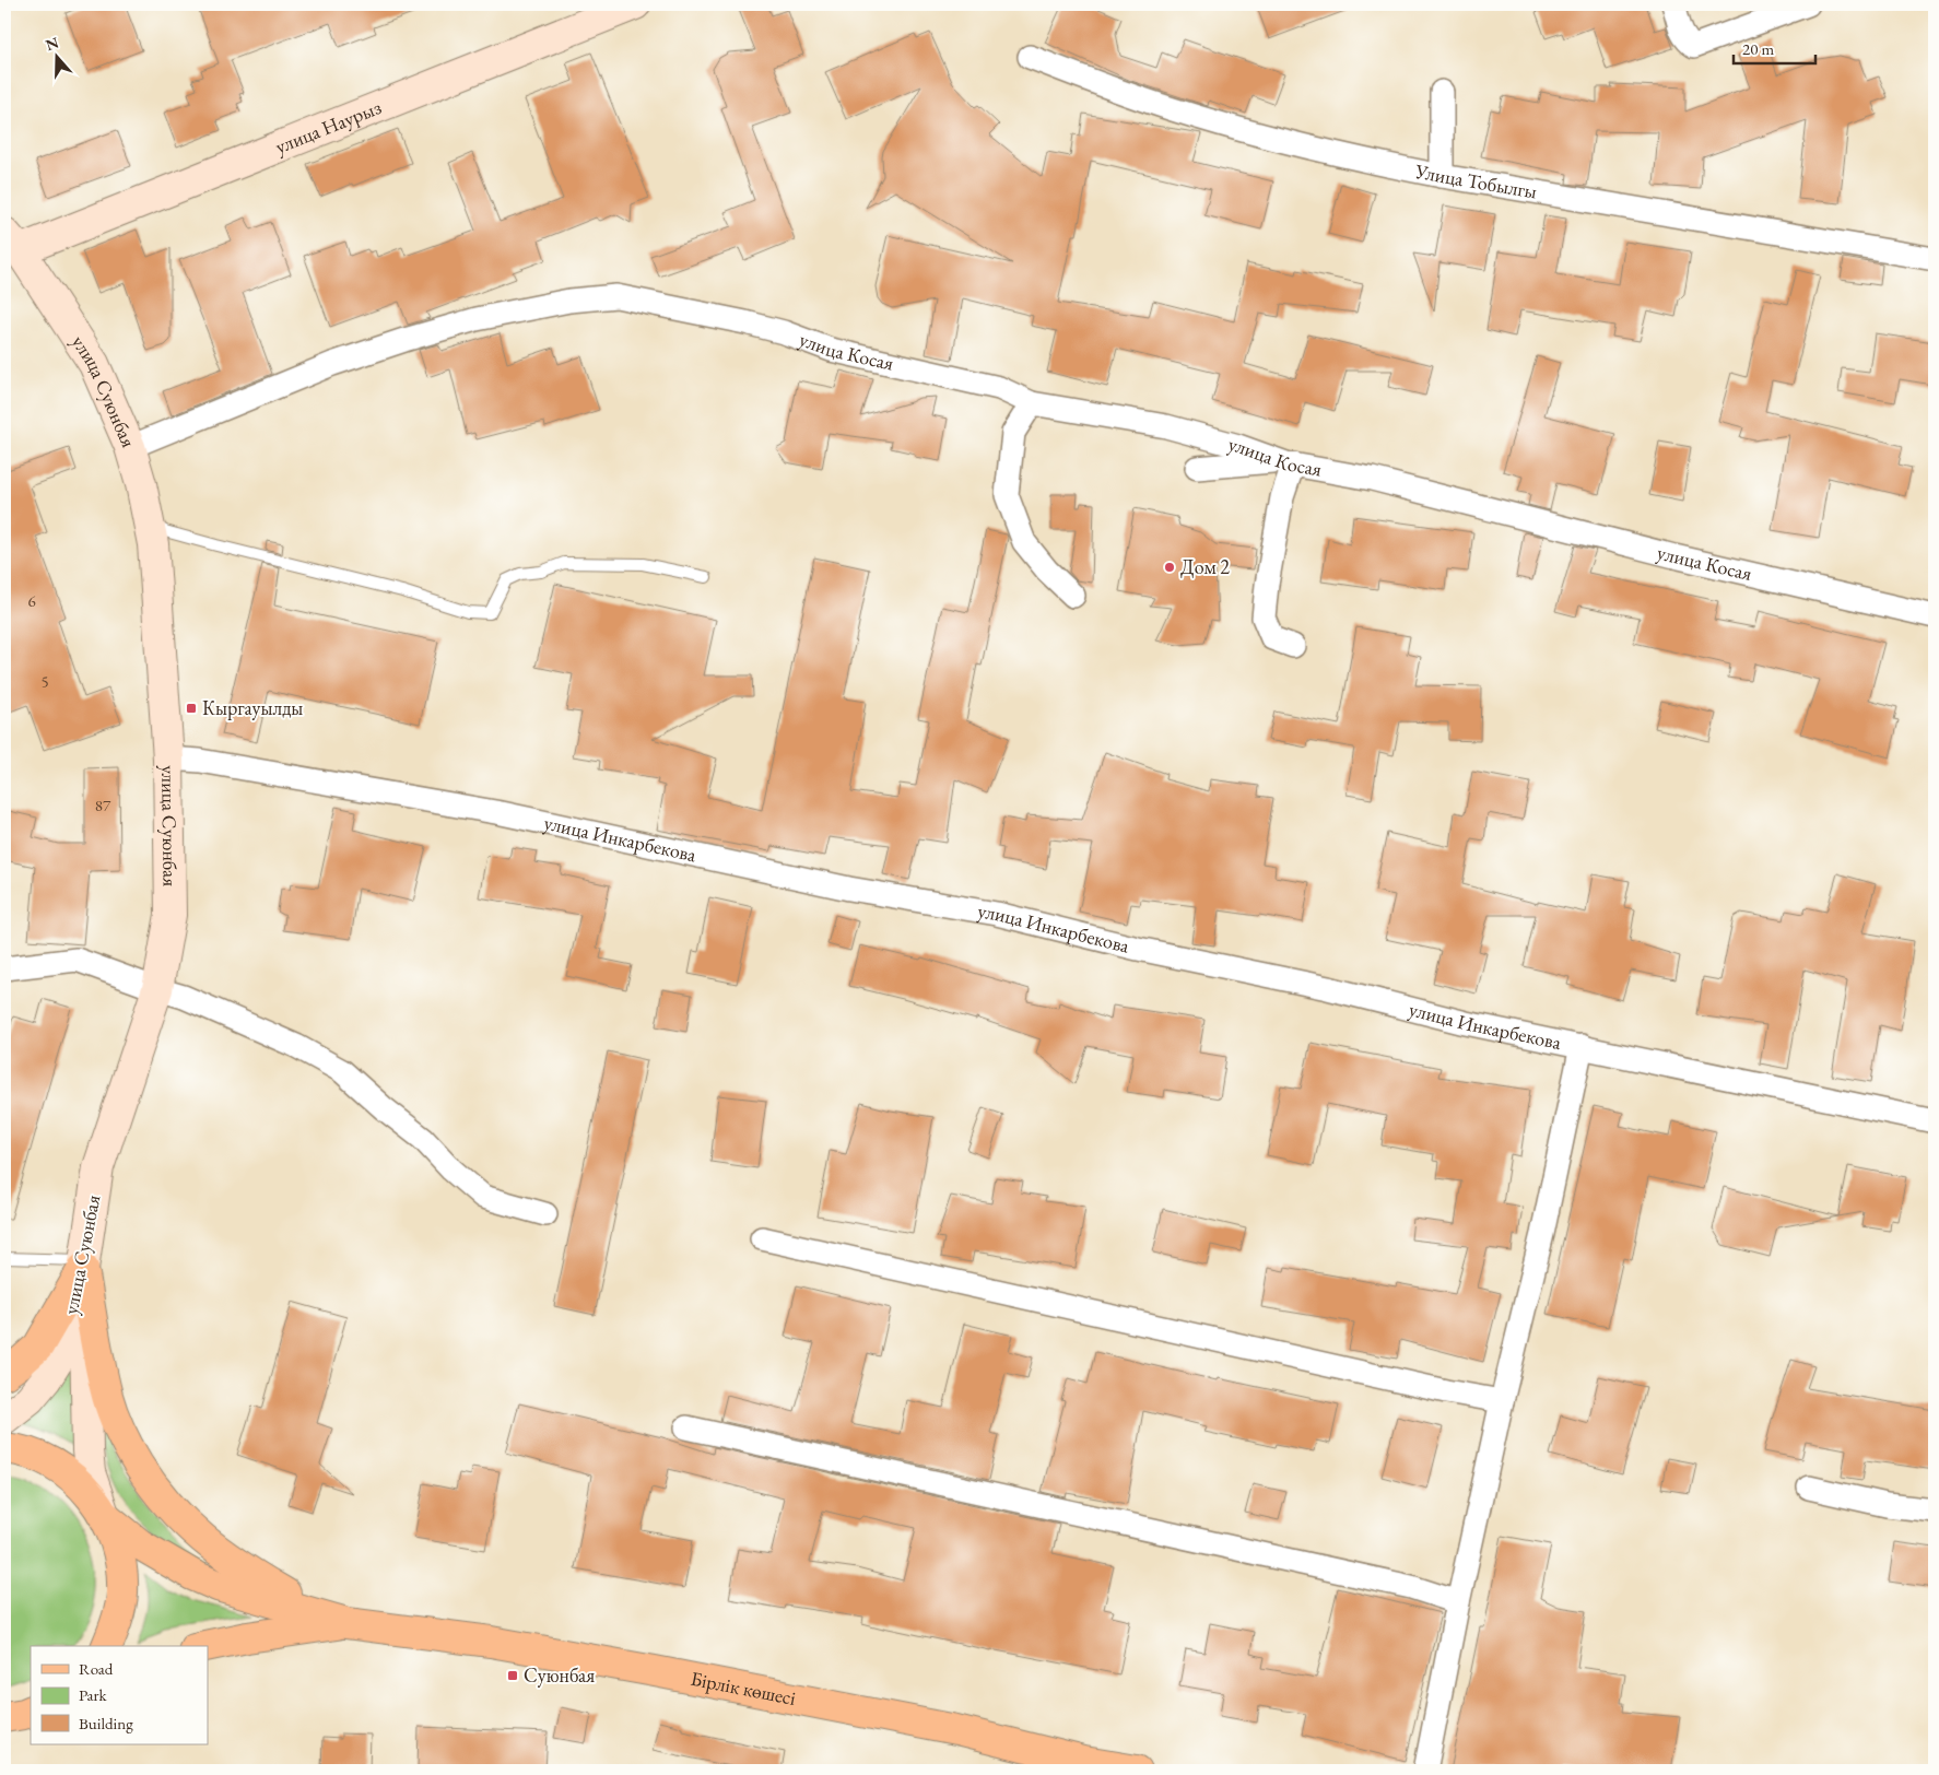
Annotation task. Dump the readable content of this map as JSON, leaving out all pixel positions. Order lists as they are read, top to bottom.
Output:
{
  "streets": {
    "main road": ["улица Наурыз", "улица Суюнбая", "Бірлік көшесі"],
    "street": ["Улица Тобылгы", "улица Косая", "улица Инкарбекова"]
  },
  "crossings": [
    ["улица Наурыз", "улица Суюнбая"],
    ["улица Косая", "улица Суюнбая"],
    ["улица Суюнбая", "улица Инкарбекова"]
  ],
  "places": {
    "other": ["Дом 2"],
    "transit": ["Кыргауылды", "Суюнбая"]
  },
  "house_numbers": ["6", "5", "87"],
  "legend": ["Road", "Park", "Building"],
  "scale_bar": "20 m",
  "north": "top"
}
